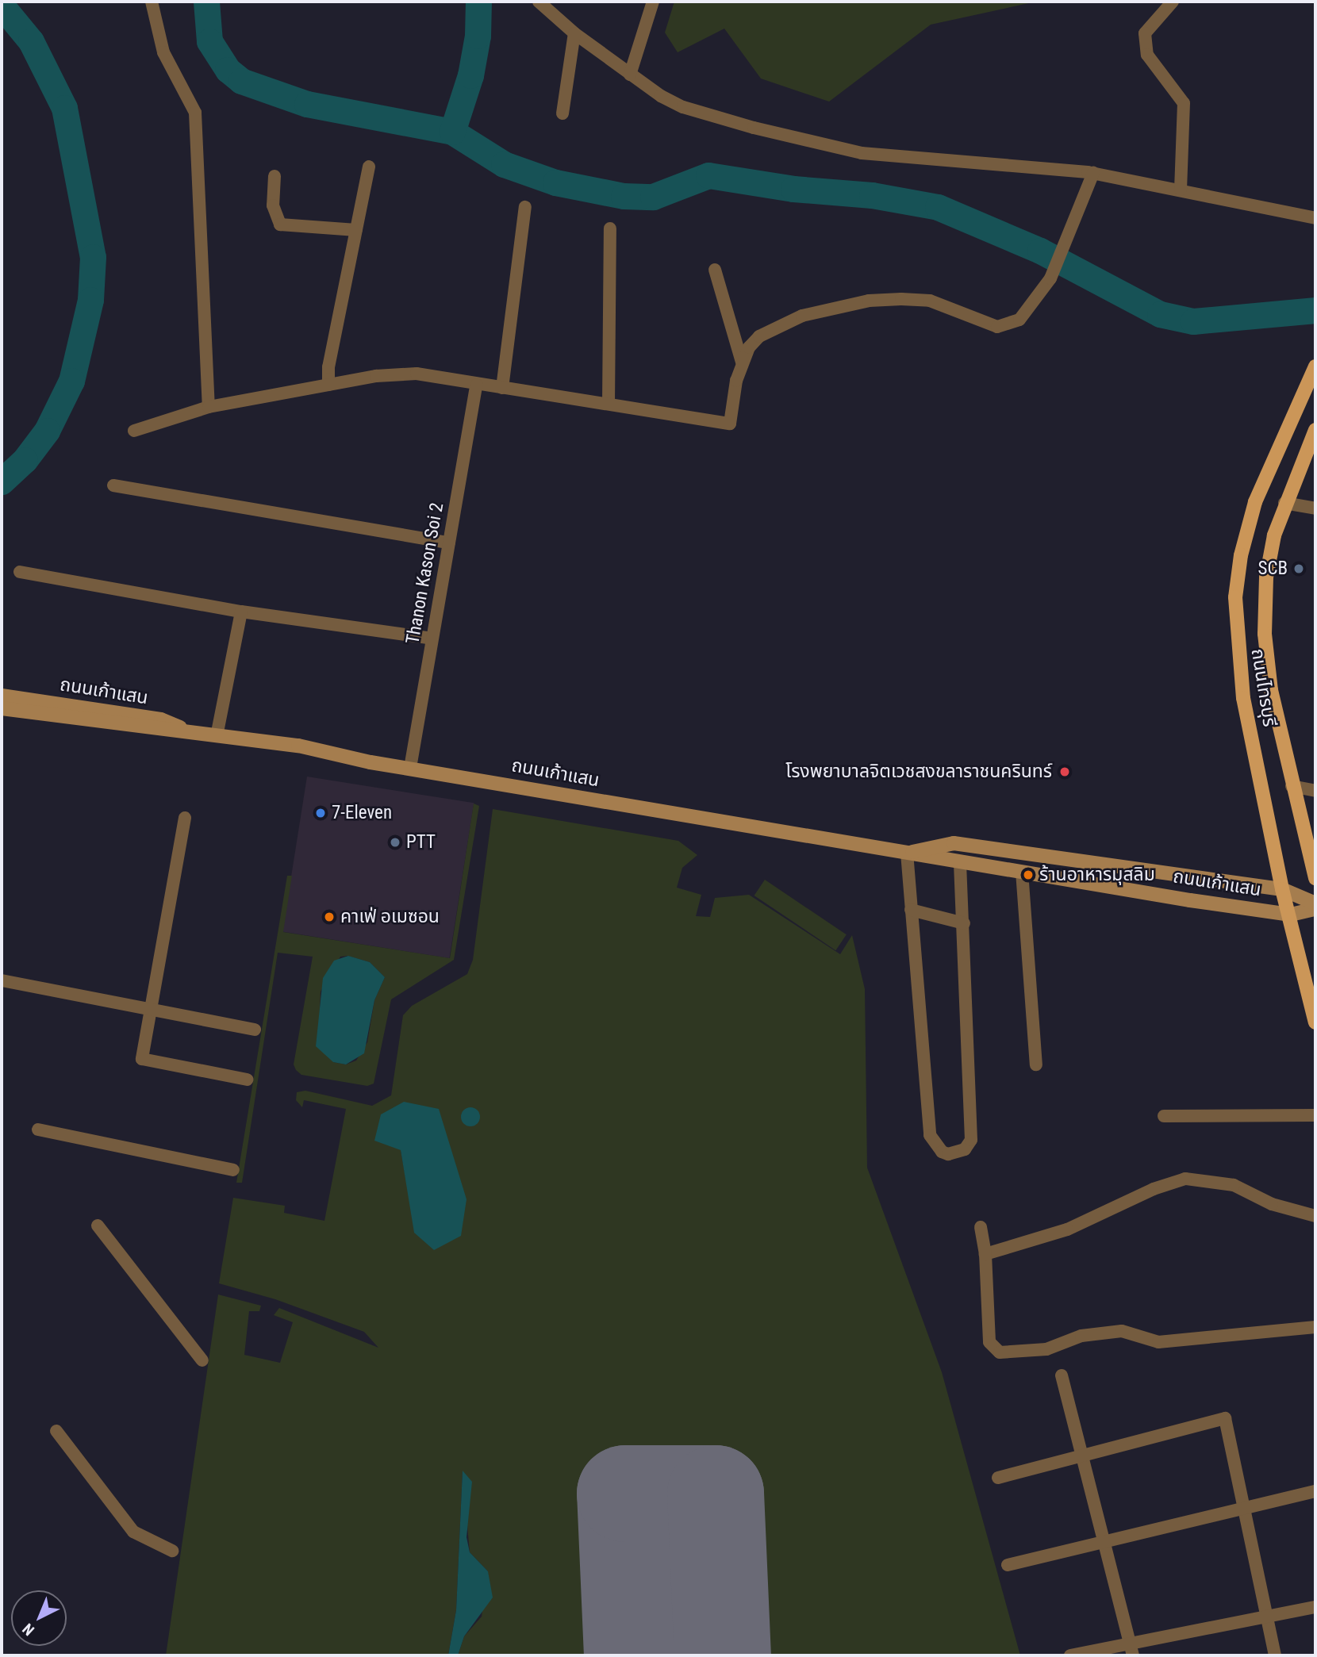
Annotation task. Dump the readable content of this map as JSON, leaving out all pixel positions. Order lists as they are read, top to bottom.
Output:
{
  "streets": {
    "main road": ["ถนนไทรบุรี", "ถนนเก้าแสน"],
    "street": ["Thanon Kason Soi 2"]
  },
  "crossings": [
    ["Thanon Kason Soi 2", "ถนนเก้าแสน"],
    ["ถนนไทรบุรี", "ถนนเก้าแสน"]
  ],
  "places": [
    "SCB",
    "โรงพยาบาลจิตเวชสงขลาราชนครินทร์",
    "7-Eleven",
    "PTT",
    "ร้านอาหารมุสลิม",
    "คาเฟ่ อเมซอน"
  ],
  "north": "bottom left"
}
